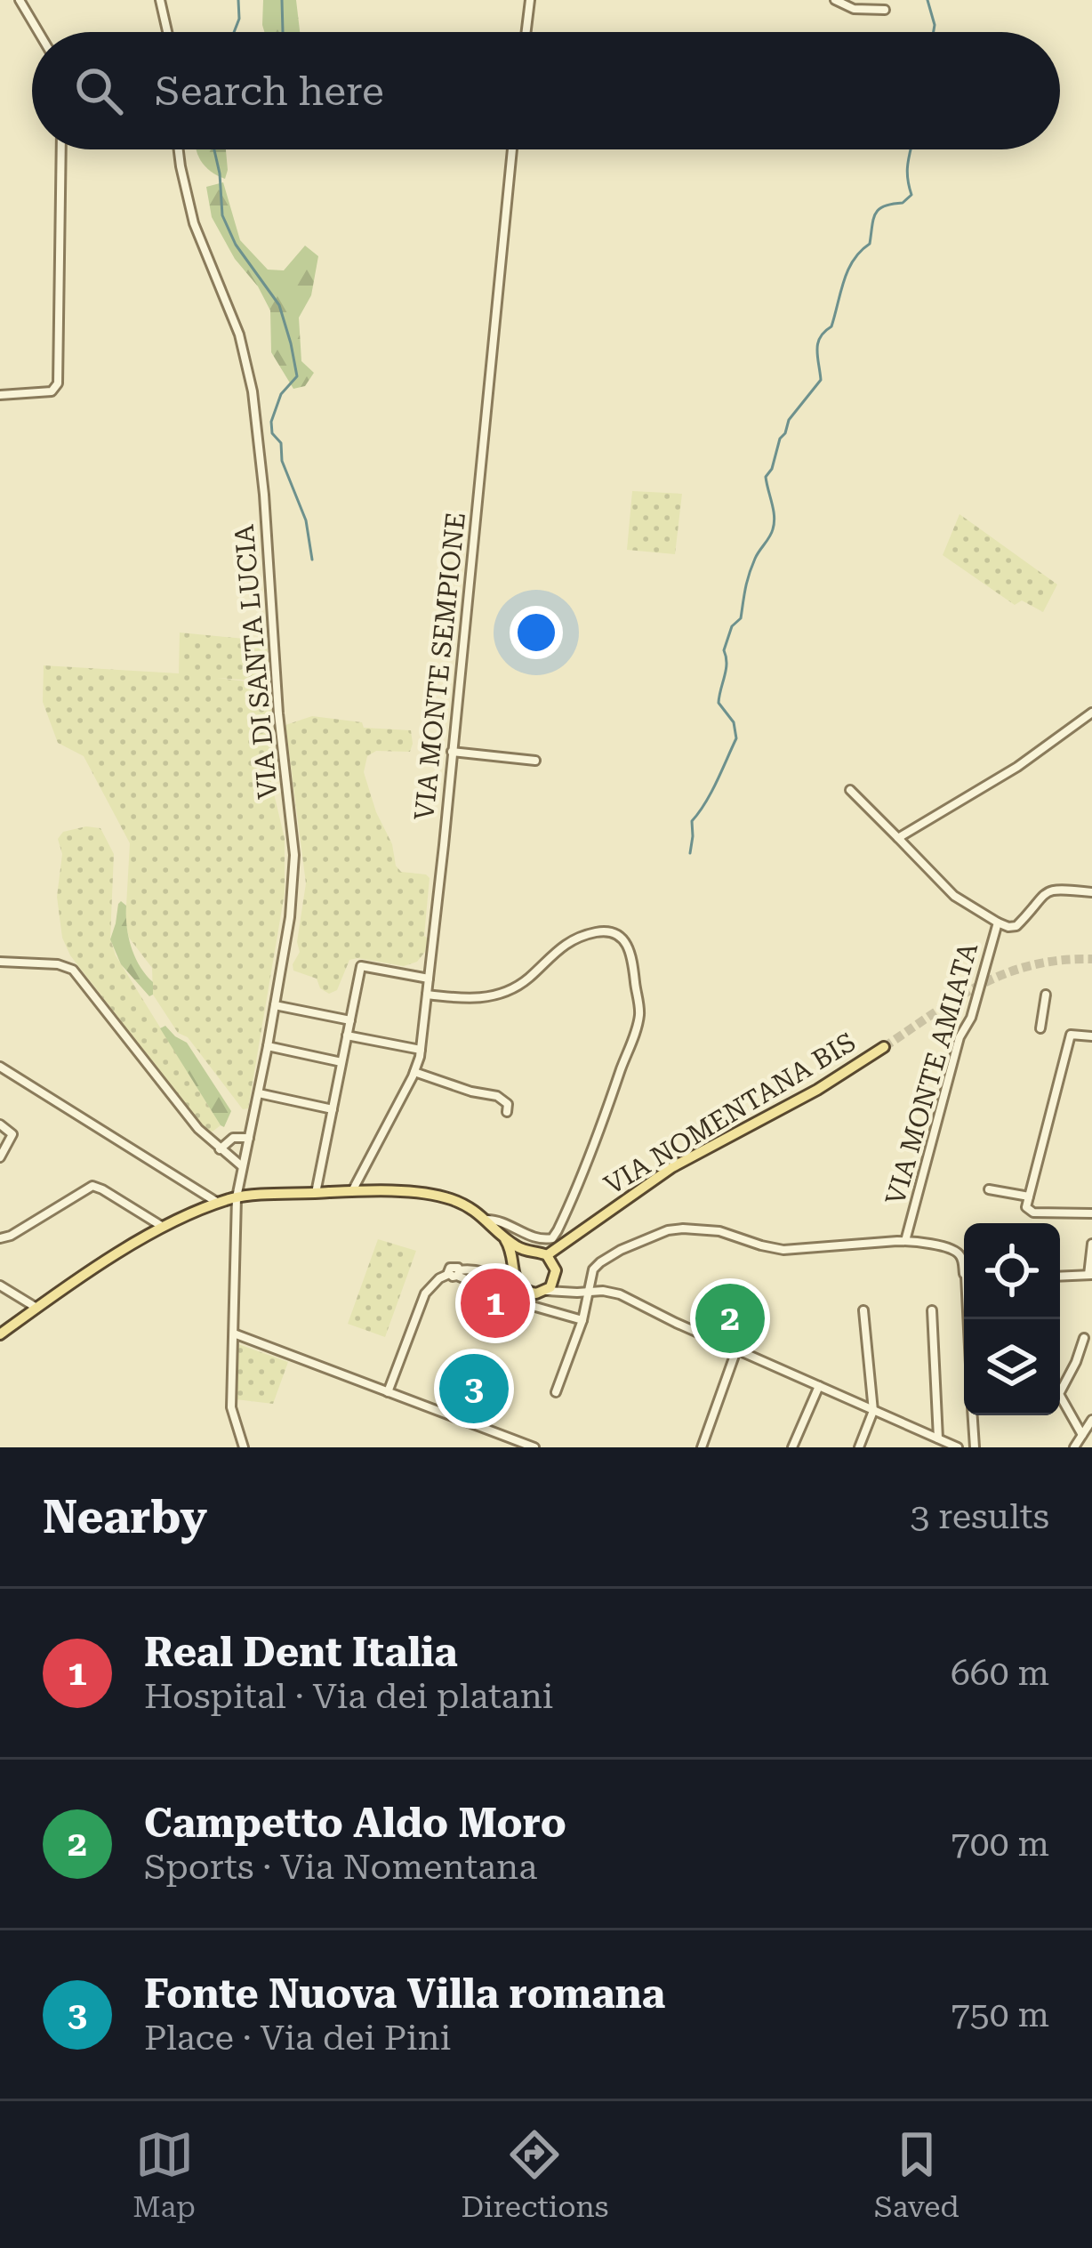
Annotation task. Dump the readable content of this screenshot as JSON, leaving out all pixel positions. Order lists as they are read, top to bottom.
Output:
{
  "streets": {
    "main road": ["VIA NOMENTANA BIS"],
    "street": ["VIA DI SANTA LUCIA", "VIA MONTE SEMPIONE", "VIA MONTE AMIATA"]
  },
  "page": {
    "search": "Search here",
    "pins": ["1", "2", "3"],
    "heading": ["Nearby", "3 results"],
    "list": [
      {
        "mark": "1",
        "name": "Real Dent Italia",
        "note": "Hospital · Via dei platani",
        "value": "660 m"
      },
      {
        "mark": "2",
        "name": "Campetto Aldo Moro",
        "note": "Sports · Via Nomentana",
        "value": "700 m"
      },
      {
        "mark": "3",
        "name": "Fonte Nuova Villa romana",
        "note": "Place · Via dei Pini",
        "value": "750 m"
      }
    ],
    "nav": ["Map", "Directions", "Saved"]
  }
}
